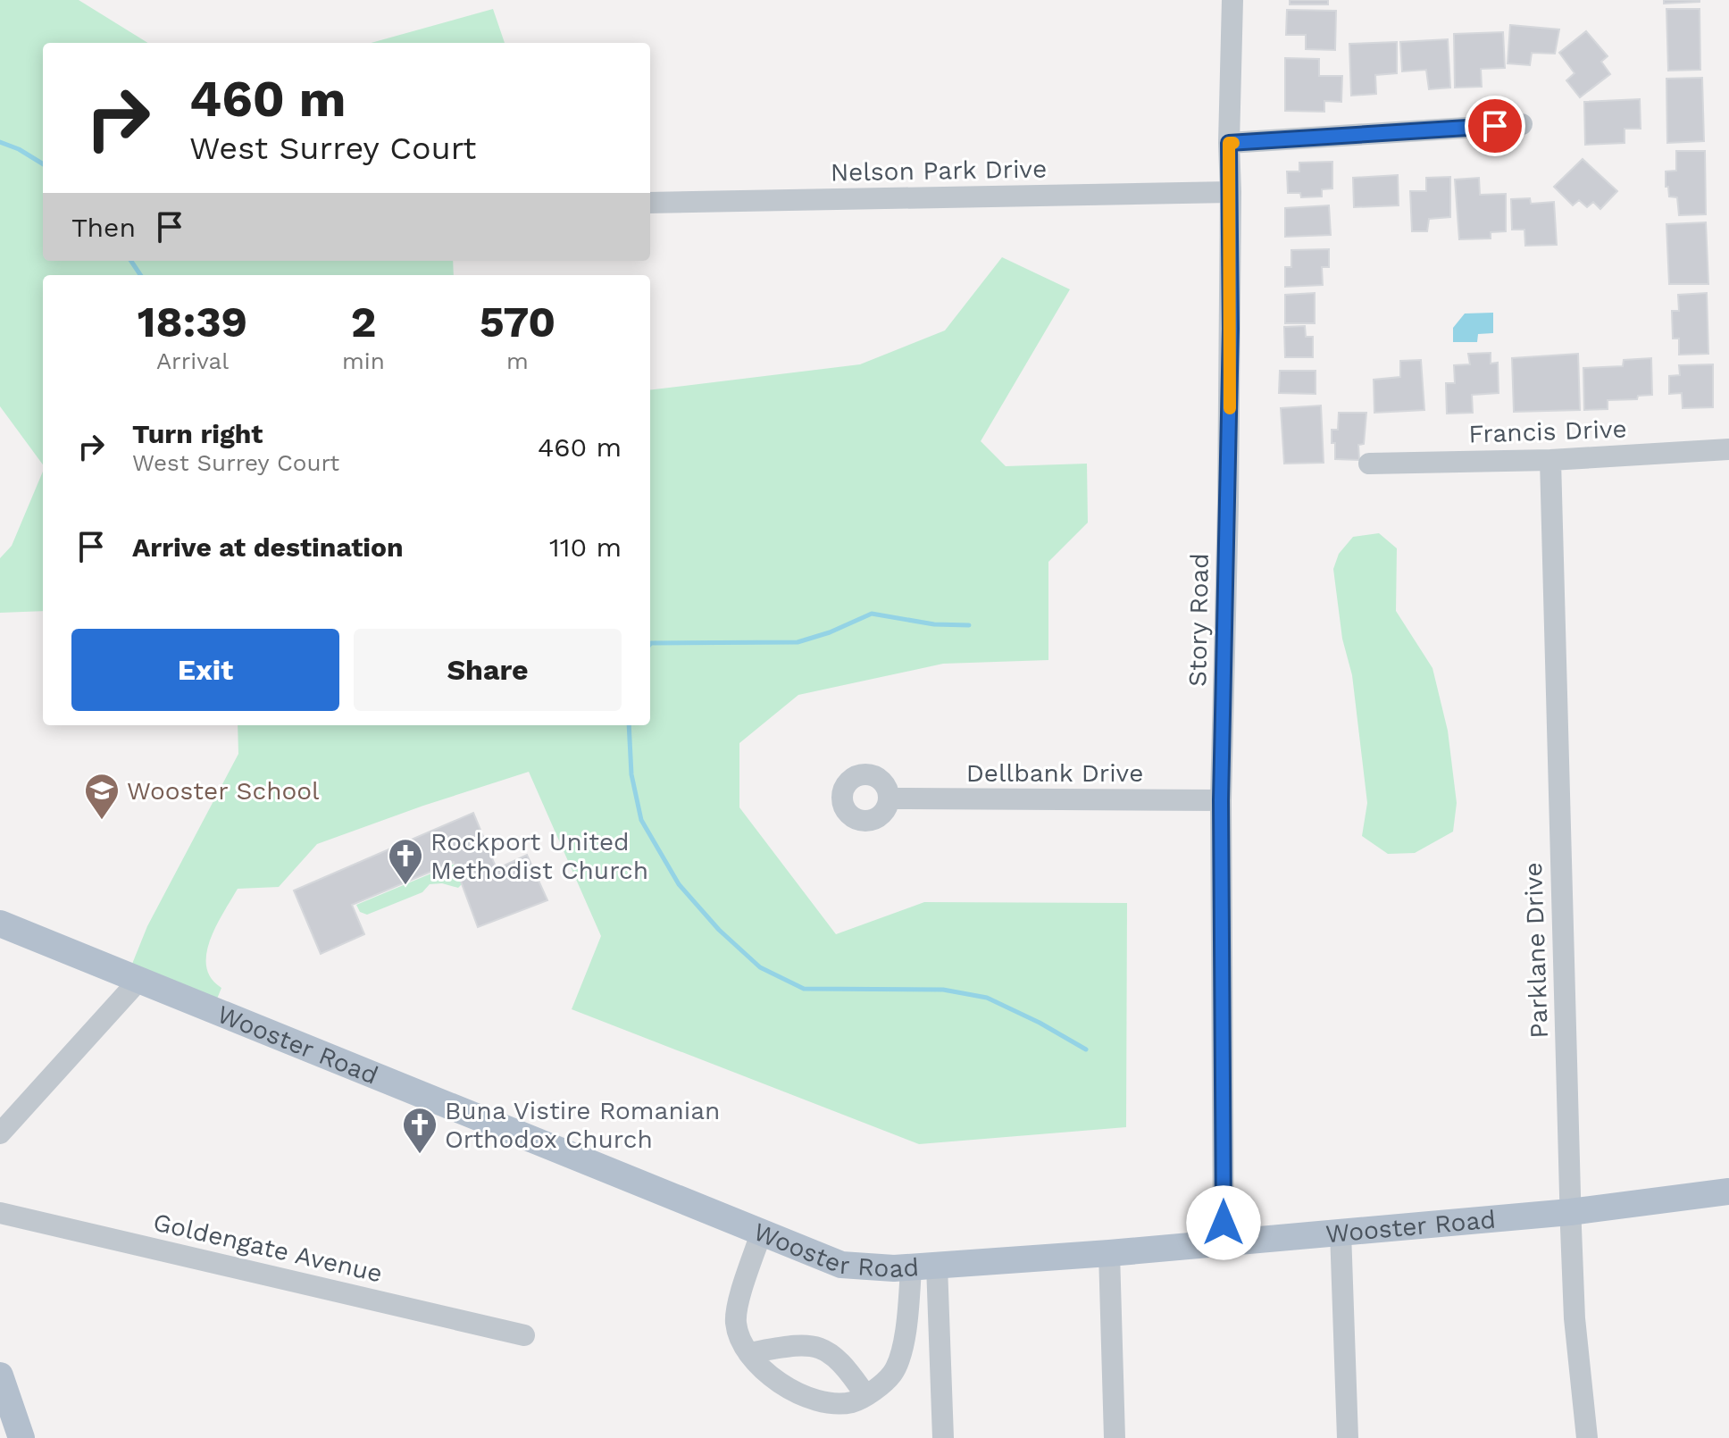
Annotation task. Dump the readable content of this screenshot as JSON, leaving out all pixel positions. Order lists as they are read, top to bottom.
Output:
{
  "streets": {
    "main road": ["Wooster Road"],
    "street": [
      "Nelson Park Drive",
      "Francis Drive",
      "Story Road",
      "Dellbank Drive",
      "Parklane Drive",
      "Goldengate Avenue"
    ]
  },
  "crossings": [
    ["Nelson Park Drive", "Story Road"],
    ["Francis Drive", "Parklane Drive"],
    ["Story Road", "Dellbank Drive"],
    ["Story Road", "Wooster Road"],
    ["Parklane Drive", "Wooster Road"]
  ],
  "places": {
    "school or university": ["Wooster School"],
    "church": ["Rockport United Methodist Church", "Buna Vistire Romanian Orthodox Church"]
  },
  "page": {
    "turn": ["460 m", "West Surrey Court"],
    "then": "Then",
    "eta": [
      "18:39",
      "Arrival",
      "2",
      "min",
      "570",
      "m"
    ],
    "list": [
      {
        "name": "Turn right",
        "note": "West Surrey Court",
        "value": "460 m"
      },
      {
        "name": "Arrive at destination",
        "value": "110 m"
      }
    ],
    "buttons": ["Exit", "Share"]
  }
}
